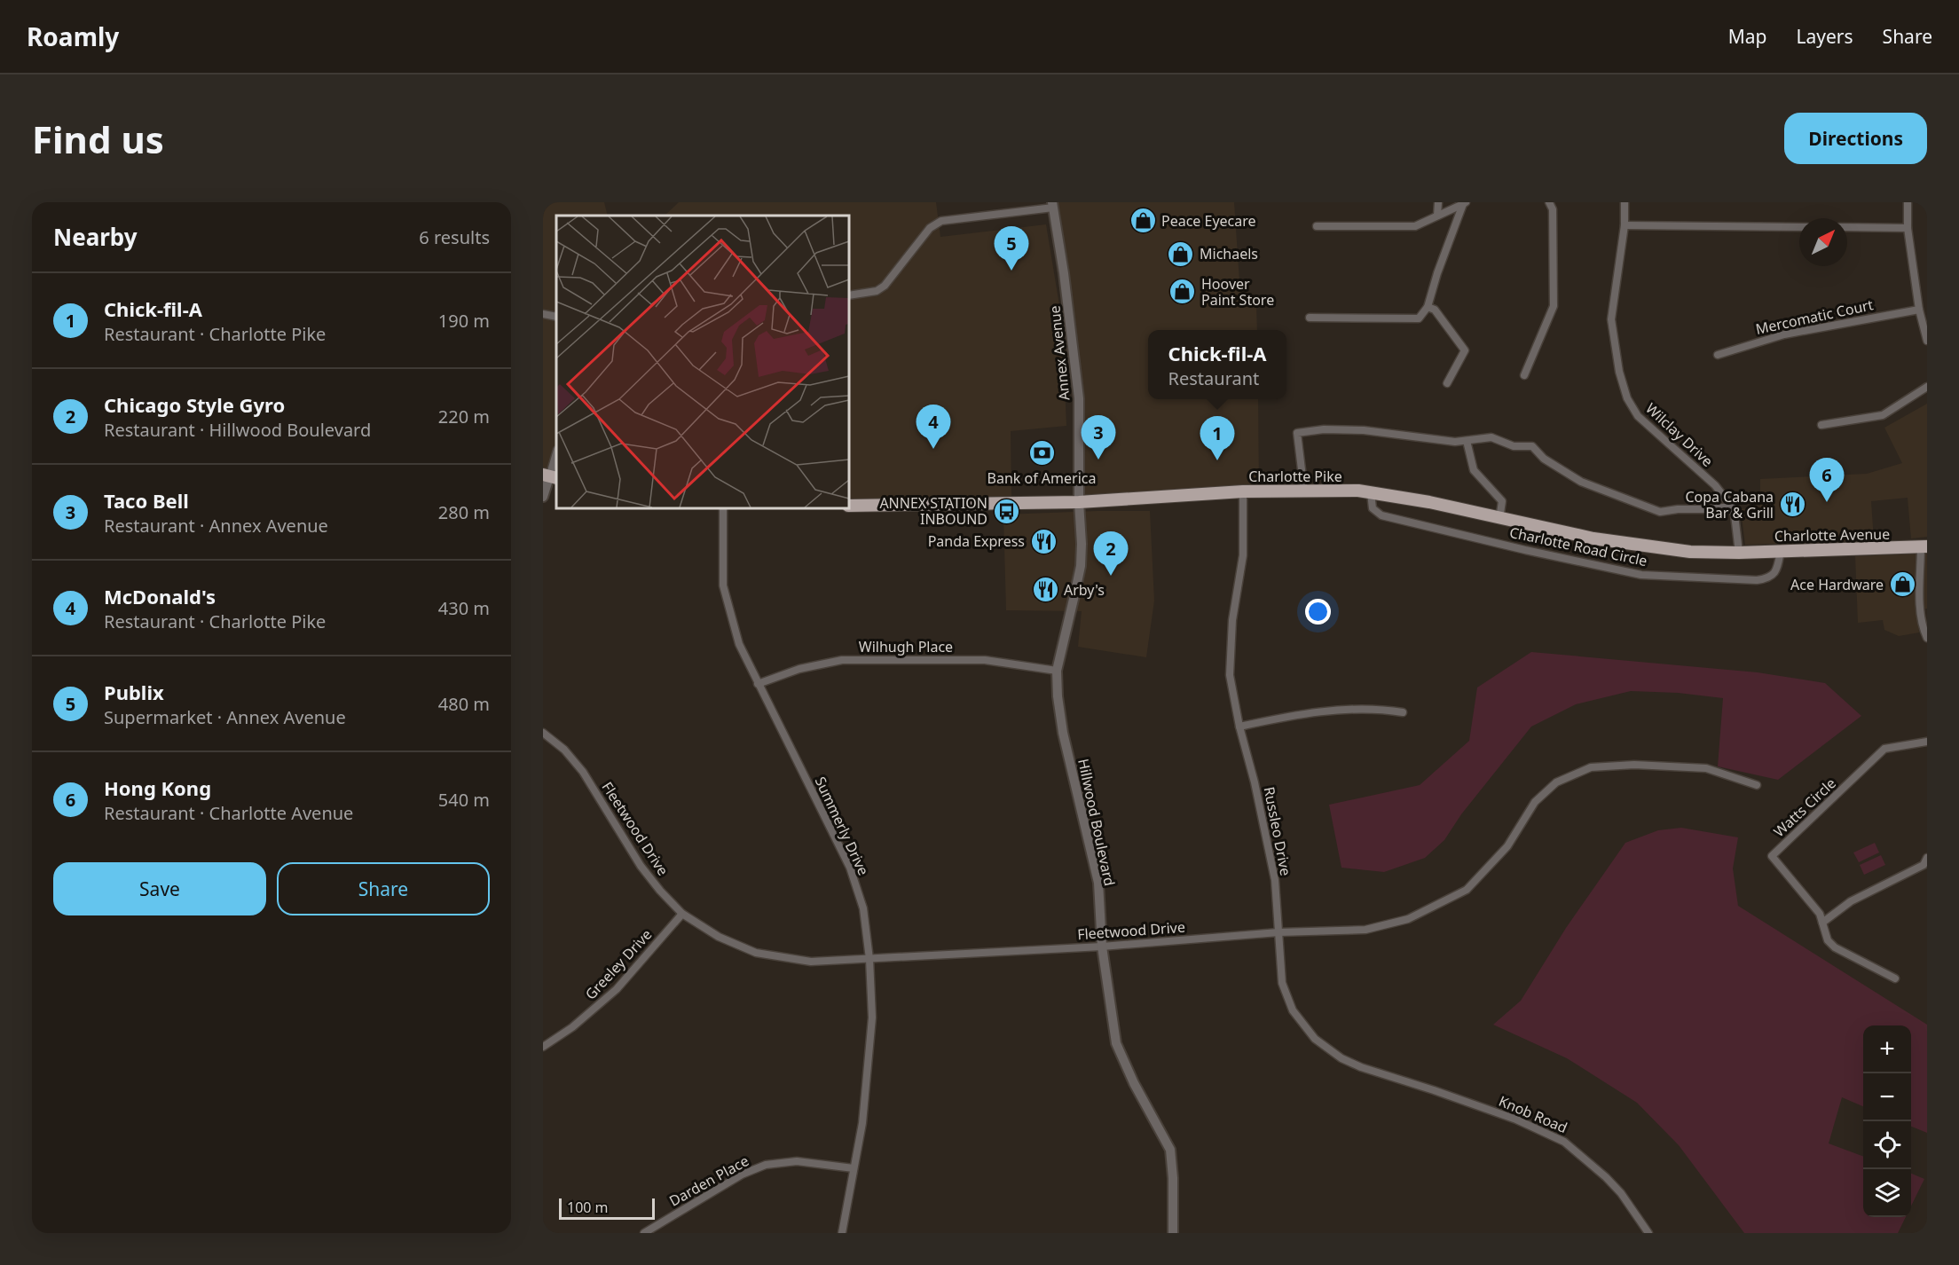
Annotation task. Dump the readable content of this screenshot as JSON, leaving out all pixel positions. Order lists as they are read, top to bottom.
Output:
{
  "streets": {
    "main road": ["Charlotte Pike", "Charlotte Avenue"],
    "street": [
      "Mercomatic Court",
      "Annex Avenue",
      "Wilclay Drive",
      "Charlotte Road Circle",
      "Wilhugh Place",
      "Watts Circle",
      "Hillwood Boulevard",
      "Summerly Drive",
      "Fleetwood Drive",
      "Russleo Drive",
      "Greeley Drive",
      "Knob Road",
      "Darden Place"
    ]
  },
  "crossings": [
    ["Annex Avenue", "Charlotte Pike"],
    ["Annex Avenue", "Hillwood Boulevard"],
    ["Wilclay Drive", "Charlotte Pike"],
    ["Wilclay Drive", "Charlotte Avenue"],
    ["Charlotte Pike", "Charlotte Avenue"],
    ["Charlotte Pike", "Charlotte Road Circle"],
    ["Charlotte Pike", "Hillwood Boulevard"],
    ["Charlotte Pike", "Russleo Drive"],
    ["Charlotte Avenue", "Charlotte Road Circle"],
    ["Wilhugh Place", "Hillwood Boulevard"],
    ["Wilhugh Place", "Summerly Drive"],
    ["Hillwood Boulevard", "Fleetwood Drive"],
    ["Summerly Drive", "Fleetwood Drive"],
    ["Summerly Drive", "Darden Place"],
    ["Fleetwood Drive", "Russleo Drive"],
    ["Fleetwood Drive", "Greeley Drive"],
    ["Russleo Drive", "Knob Road"]
  ],
  "places": {
    "shop": [
      "Peace Eyecare",
      "Michaels",
      "Hoover Paint Store",
      "Ace Hardware"
    ],
    "bank": ["Bank of America"],
    "restaurant": ["Copa Cabana Bar & Grill", "Panda Express", "Arby's"],
    "bus stop": ["ANNEX STATION INBOUND"]
  },
  "scale_bar": "100 m",
  "north": "top right",
  "page": {
    "header": "Roamly",
    "nav": ["Map", "Layers", "Share"],
    "buttons": [
      "Directions",
      ["Save", "Share"]
    ],
    "title": "Find us",
    "heading": ["Nearby", "6 results"],
    "pins": [
      "5",
      "4",
      "3",
      "1",
      "6",
      "2"
    ],
    "list": [
      {
        "mark": "1",
        "name": "Chick-fil-A",
        "note": "Restaurant · Charlotte Pike",
        "value": "190 m"
      },
      {
        "mark": "2",
        "name": "Chicago Style Gyro",
        "note": "Restaurant · Hillwood Boulevard",
        "value": "220 m"
      },
      {
        "mark": "3",
        "name": "Taco Bell",
        "note": "Restaurant · Annex Avenue",
        "value": "280 m"
      },
      {
        "mark": "4",
        "name": "McDonald's",
        "note": "Restaurant · Charlotte Pike",
        "value": "430 m"
      },
      {
        "mark": "5",
        "name": "Publix",
        "note": "Supermarket · Annex Avenue",
        "value": "480 m"
      },
      {
        "mark": "6",
        "name": "Hong Kong",
        "note": "Restaurant · Charlotte Avenue",
        "value": "540 m"
      }
    ],
    "popup": ["Chick-fil-A", "Restaurant"],
    "map_buttons": ["+", "−"],
    "scale": "100 m"
  }
}
